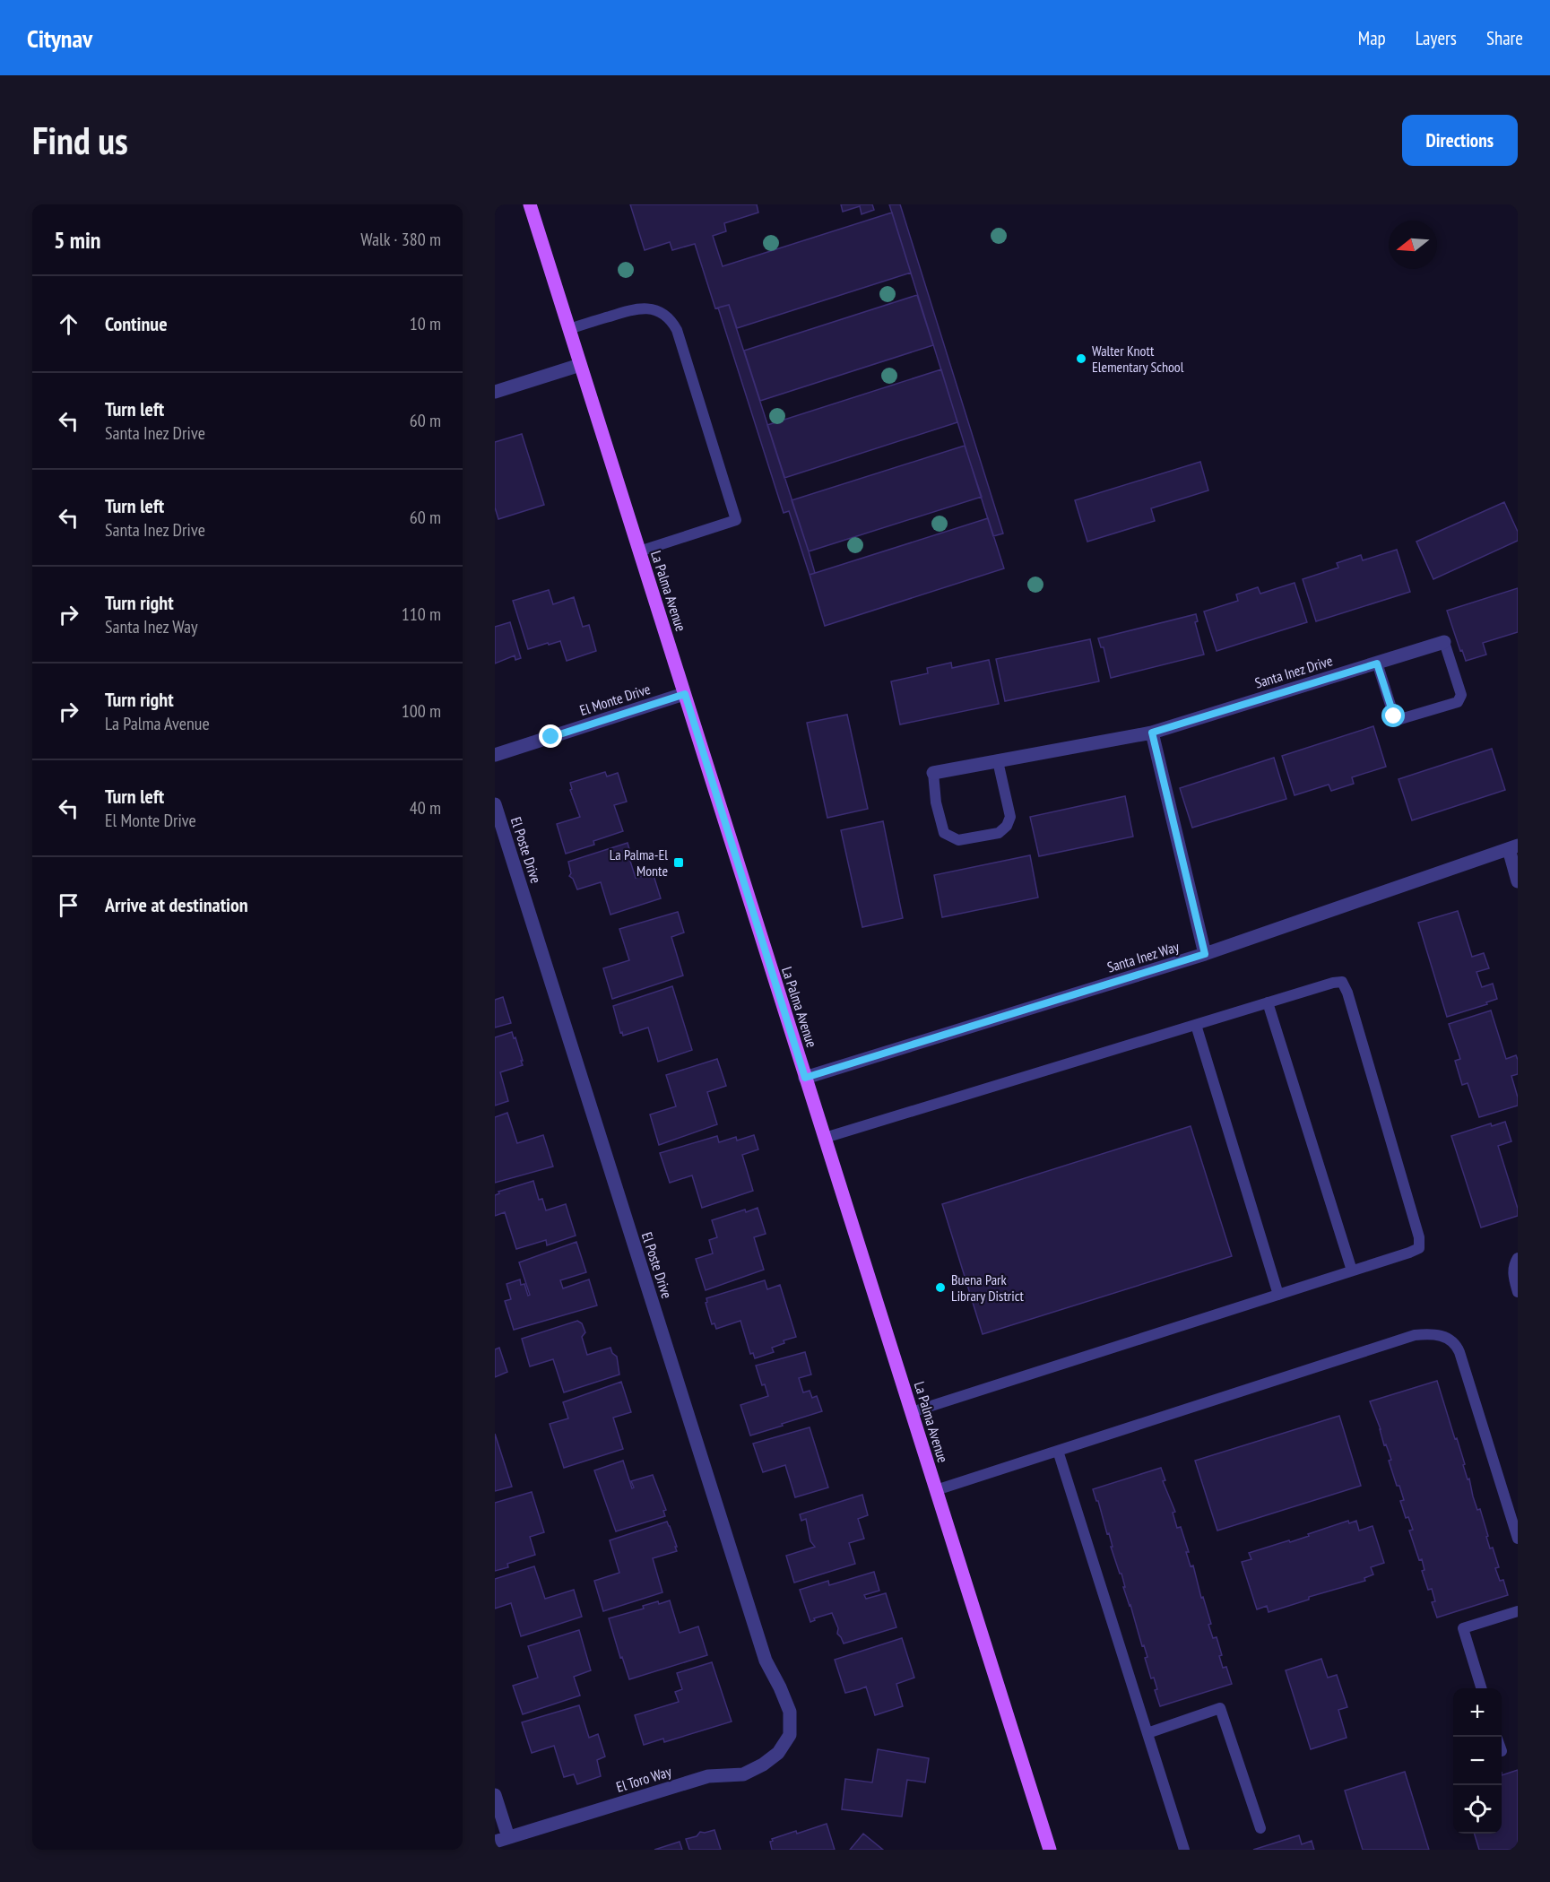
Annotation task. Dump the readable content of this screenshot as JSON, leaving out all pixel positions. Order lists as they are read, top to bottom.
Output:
{
  "streets": {
    "main road": ["La Palma Avenue"],
    "street": [
      "Santa Inez Drive",
      "El Monte Drive",
      "El Poste Drive",
      "Santa Inez Way",
      "El Toro Way"
    ]
  },
  "crossings": [
    ["La Palma Avenue", "El Monte Drive"],
    ["La Palma Avenue", "Santa Inez Way"],
    ["El Poste Drive", "El Toro Way"]
  ],
  "places": {
    "other": ["Walter Knott Elementary School", "Buena Park Library District"],
    "transit": ["La Palma-El Monte"]
  },
  "north": "left",
  "page": {
    "header": "Citynav",
    "nav": ["Map", "Layers", "Share"],
    "buttons": "Directions",
    "title": "Find us",
    "heading": ["5 min", "Walk · 380 m"],
    "list": [
      ["Continue", "10 m"],
      ["Turn left", "Santa Inez Drive", "60 m"],
      ["Turn left", "Santa Inez Drive", "60 m"],
      ["Turn right", "Santa Inez Way", "110 m"],
      ["Turn right", "La Palma Avenue", "100 m"],
      ["Turn left", "El Monte Drive", "40 m"],
      "Arrive at destination"
    ],
    "map_buttons": ["+", "−"]
  }
}
